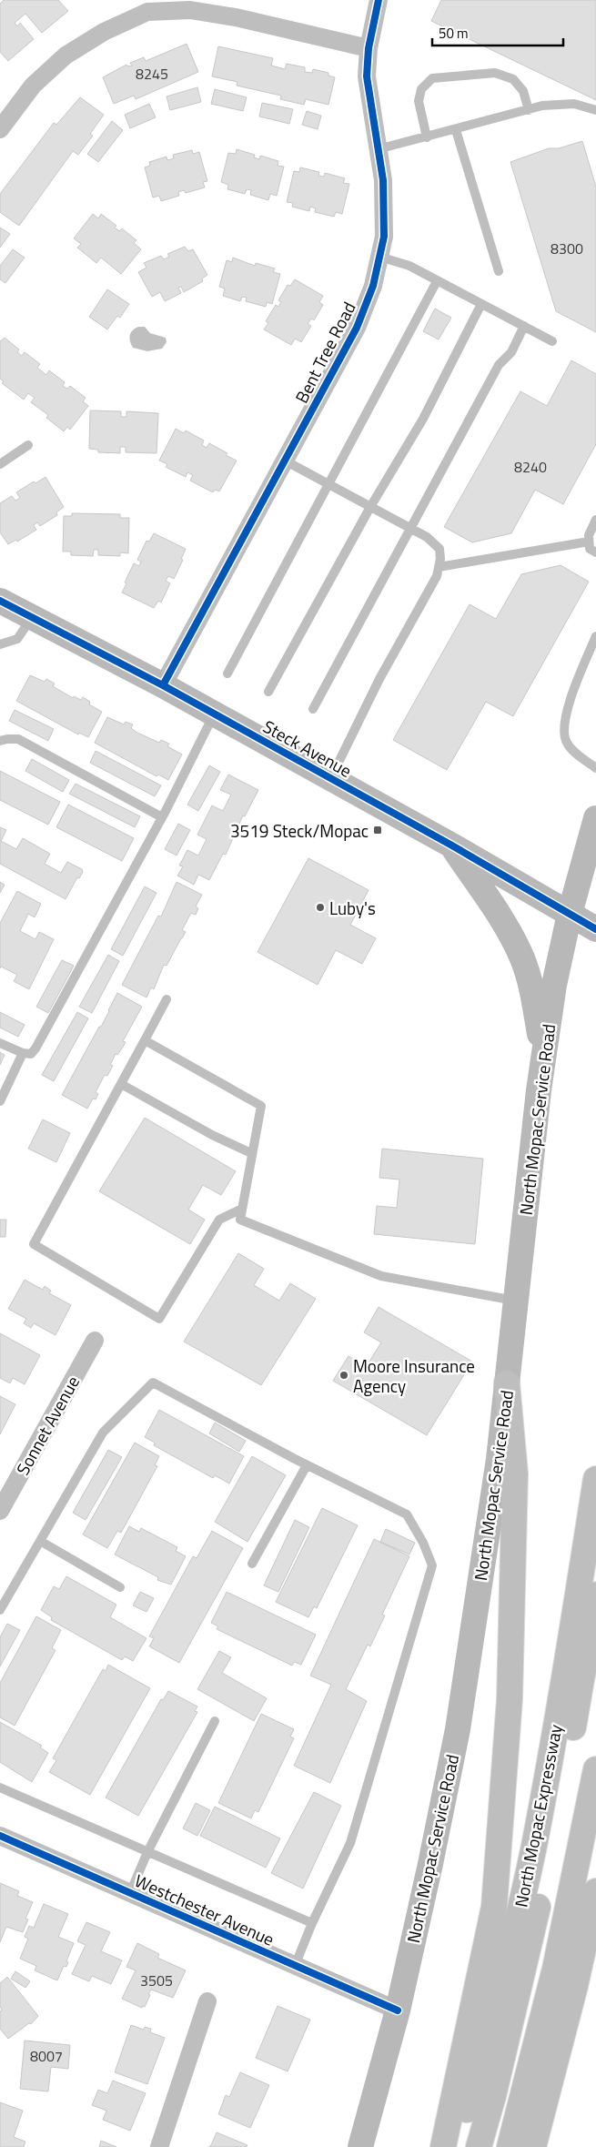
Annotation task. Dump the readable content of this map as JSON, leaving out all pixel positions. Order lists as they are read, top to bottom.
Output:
{
  "streets": {
    "highway": ["North Mopac Expressway"],
    "main road": ["Steck Avenue", "North Mopac Service Road"],
    "street": ["Bent Tree Road", "Sonnet Avenue", "Westchester Avenue"]
  },
  "crossings": [
    ["Bent Tree Road", "Steck Avenue"],
    ["Steck Avenue", "North Mopac Service Road"],
    ["North Mopac Service Road", "Westchester Avenue"]
  ],
  "places": {
    "transit": ["3519 Steck/Mopac"],
    "other": ["Luby's", "Moore Insurance Agency"]
  },
  "house_numbers": [
    "8245",
    "8300",
    "8240",
    "3505",
    "8007"
  ],
  "scale_bar": "50 m"
}
